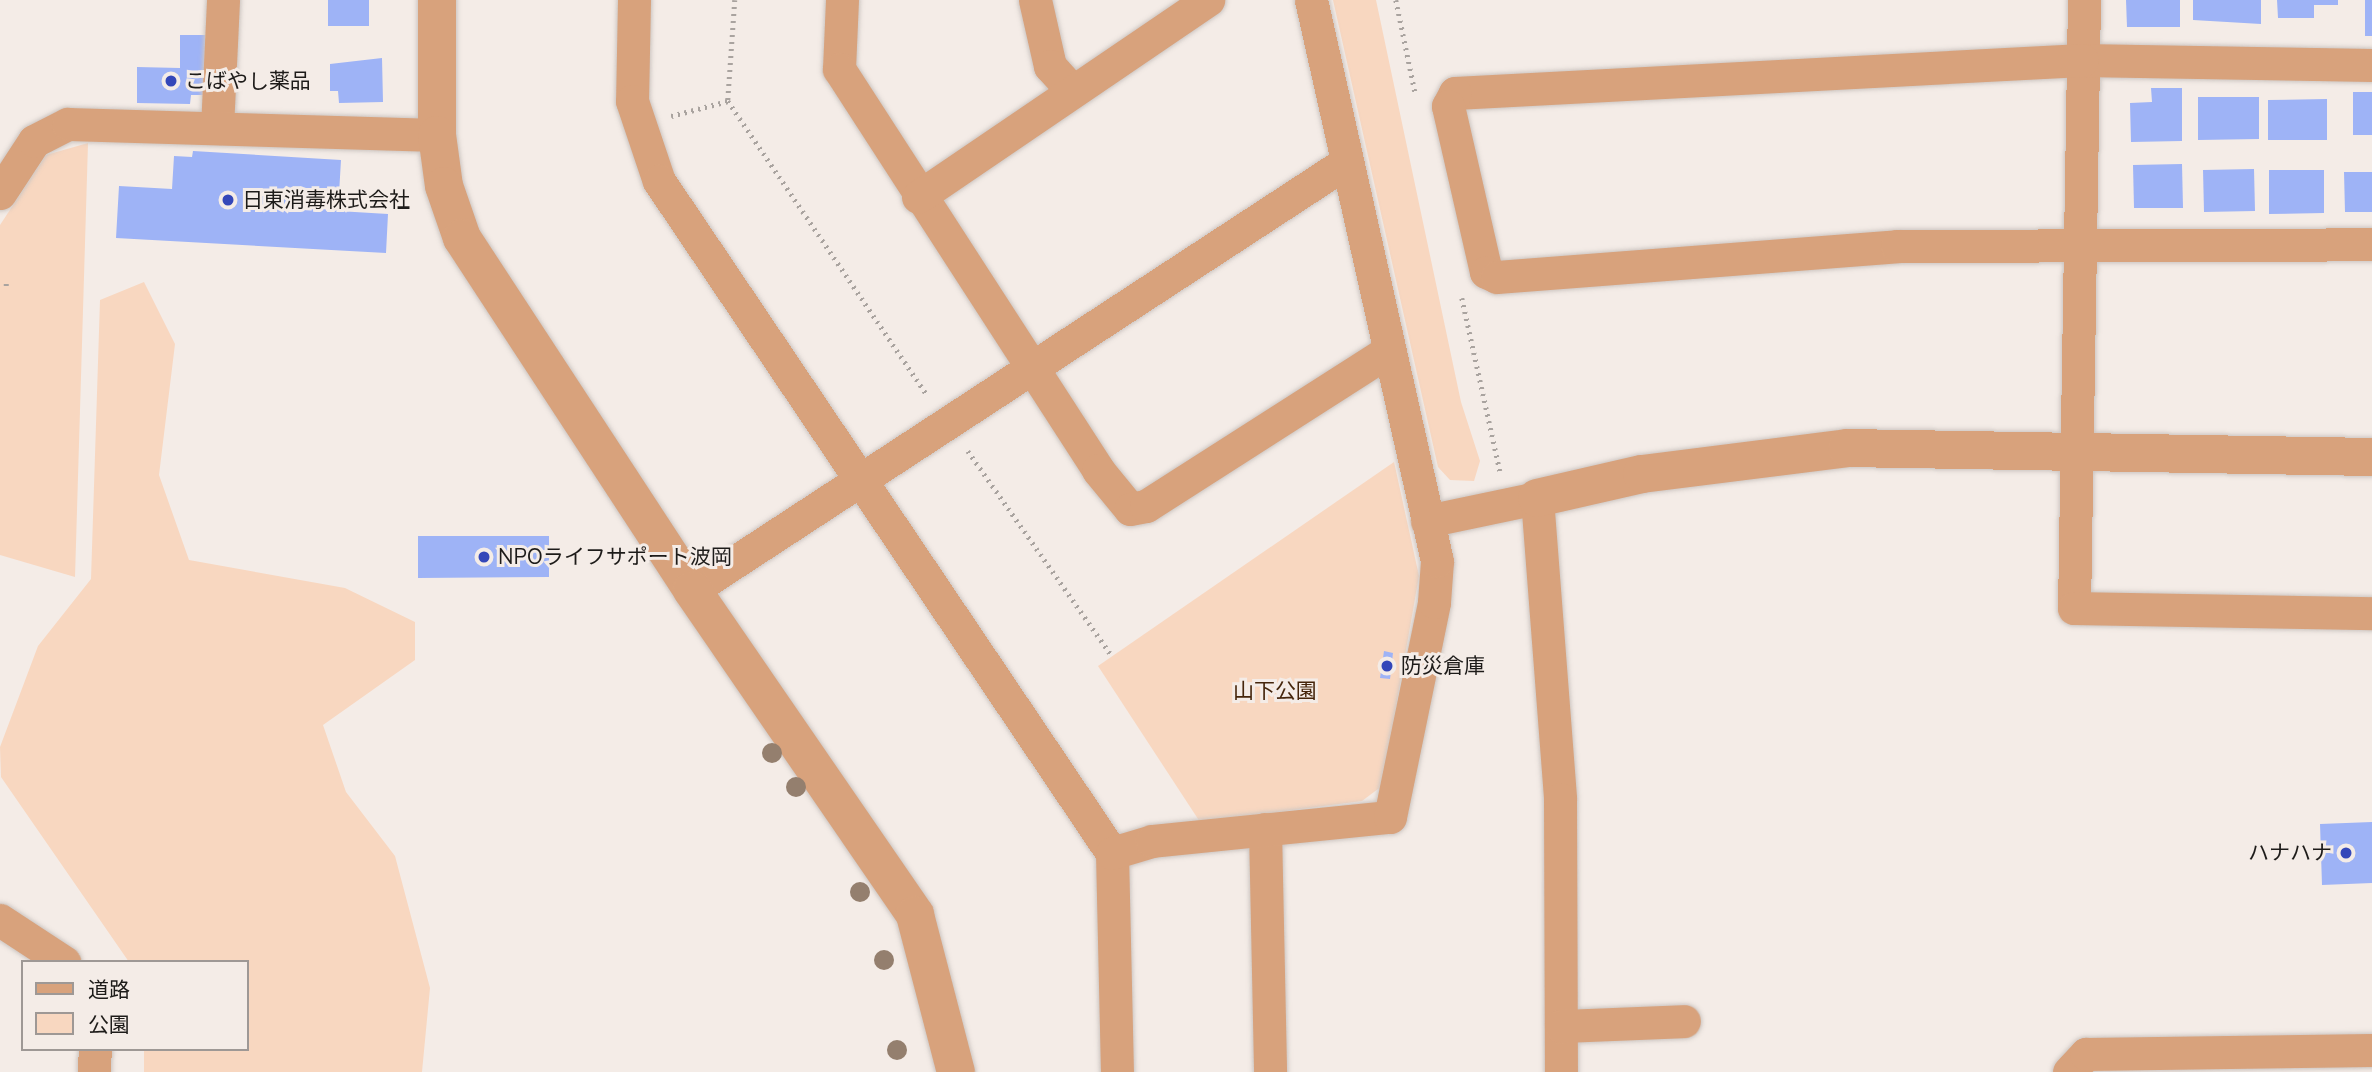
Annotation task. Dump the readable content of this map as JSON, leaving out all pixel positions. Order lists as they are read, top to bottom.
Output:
{
  "parks": ["山下公園"],
  "places": [
    "こばやし薬品",
    "日東消毒株式会社",
    "NPOライフサポート波岡",
    "防災倉庫",
    "ハナハナ"
  ],
  "legend": ["道路", "公園"]
}
